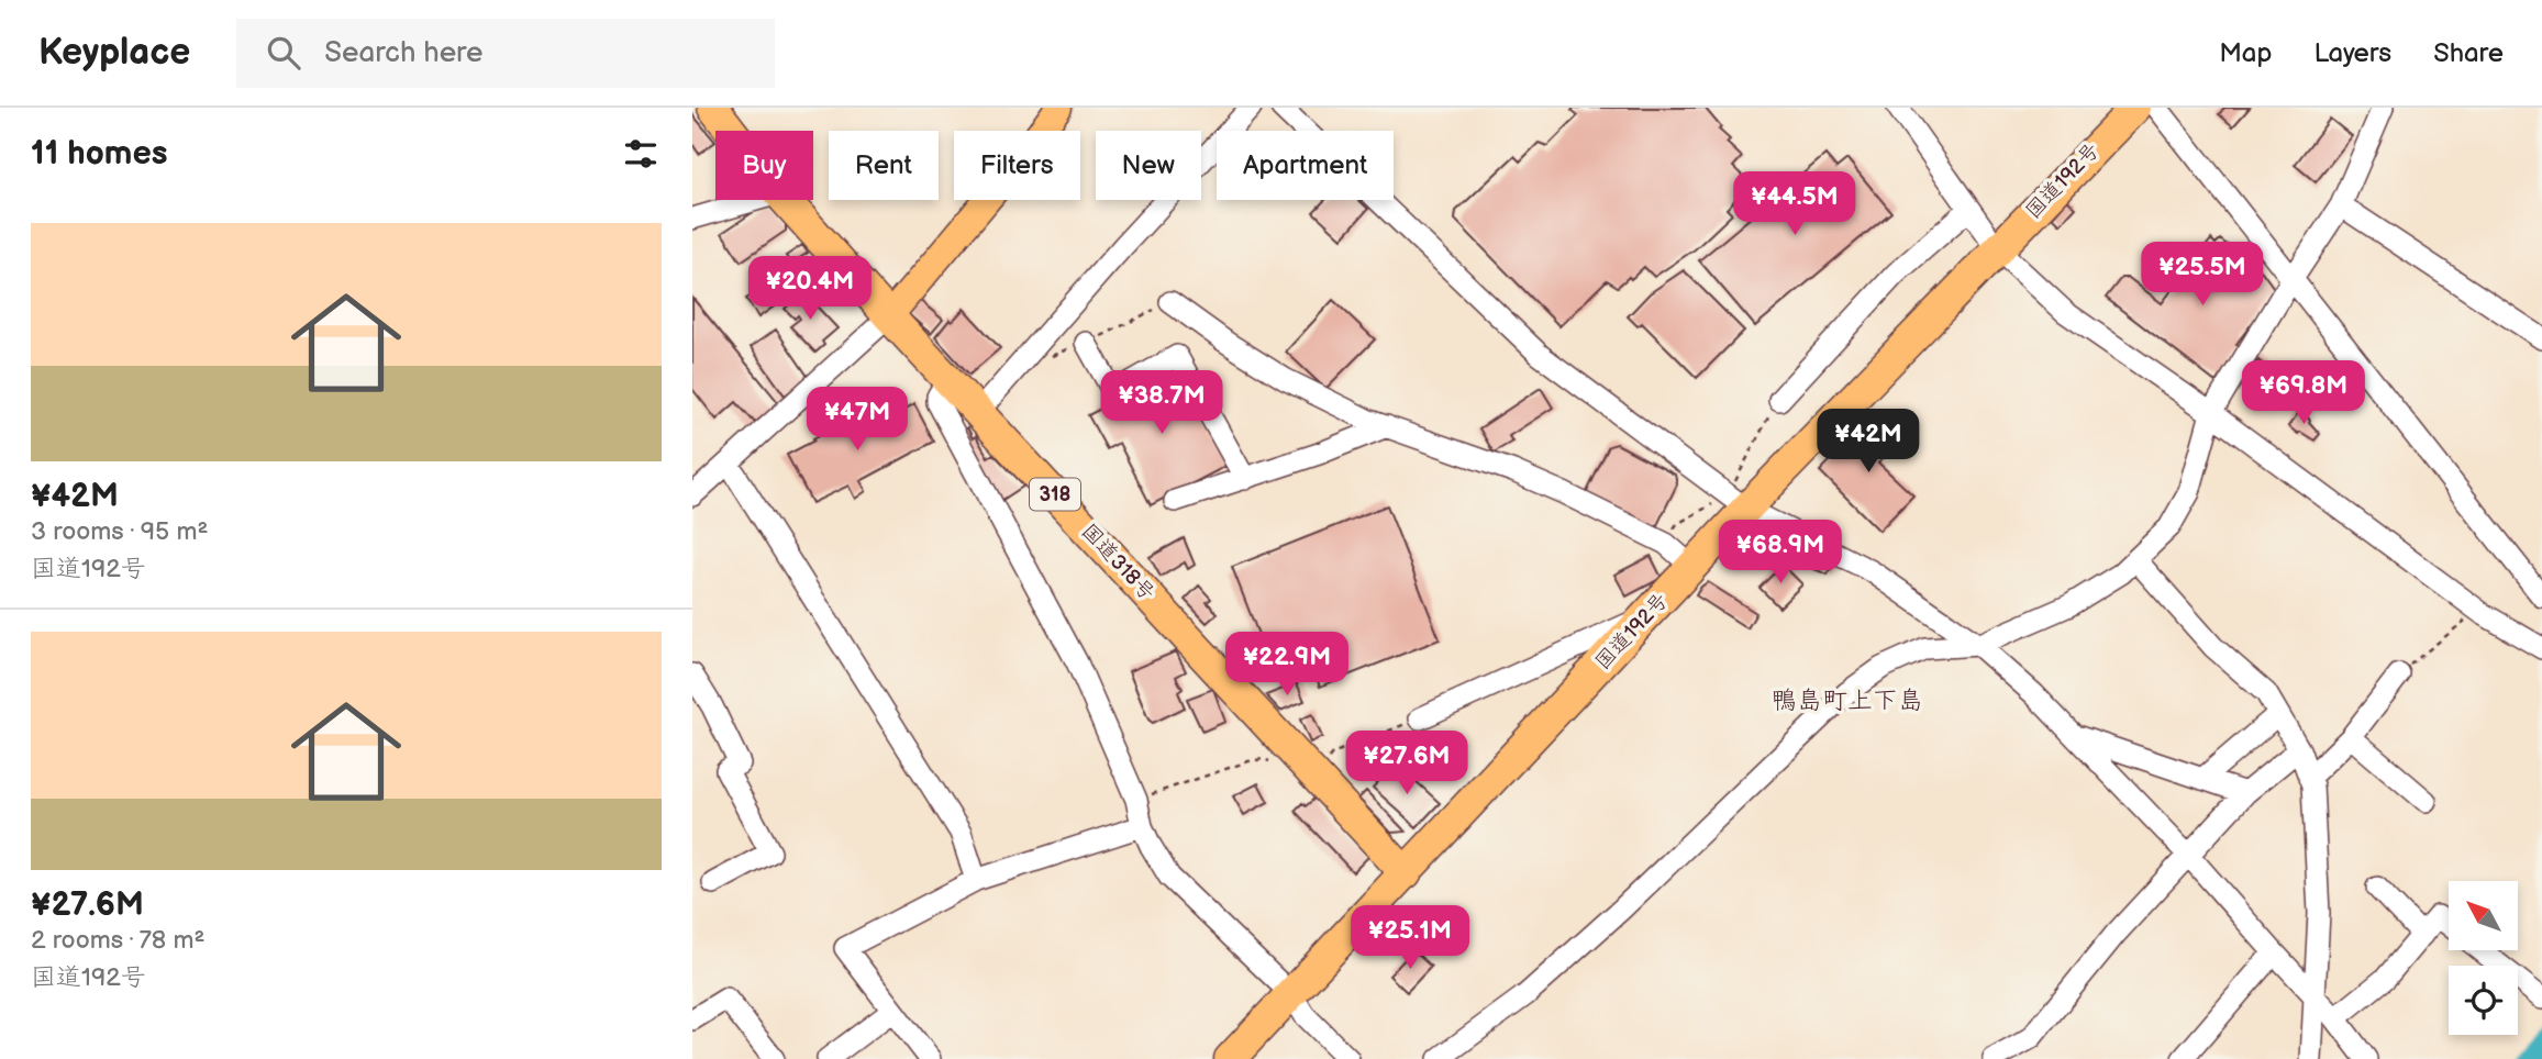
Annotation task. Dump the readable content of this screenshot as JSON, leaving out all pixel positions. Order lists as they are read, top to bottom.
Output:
{
  "streets": {
    "highway": ["国道192号", "318", "国道318号"]
  },
  "crossings": [
    ["国道192号", "国道318号"]
  ],
  "districts": ["鴨島町上下島"],
  "north": "top left",
  "page": {
    "header": "Keyplace",
    "search": "Search here",
    "nav": ["Map", "Layers", "Share"],
    "heading": "11 homes",
    "chip": [
      "Buy",
      "Rent",
      "Filters",
      "New",
      "Apartment"
    ],
    "price": [
      "¥44.5M",
      "¥25.5M",
      "¥20.4M",
      "¥69.8M",
      "¥38.7M",
      "¥47M",
      "¥42M",
      "¥68.9M",
      "¥22.9M",
      "¥27.6M",
      "¥25.1M"
    ],
    "list": [
      {
        "name": "¥42M",
        "note": "3 rooms · 95 m² · 国道192号"
      },
      {
        "name": "¥27.6M",
        "note": "2 rooms · 78 m² · 国道192号"
      }
    ]
  }
}
